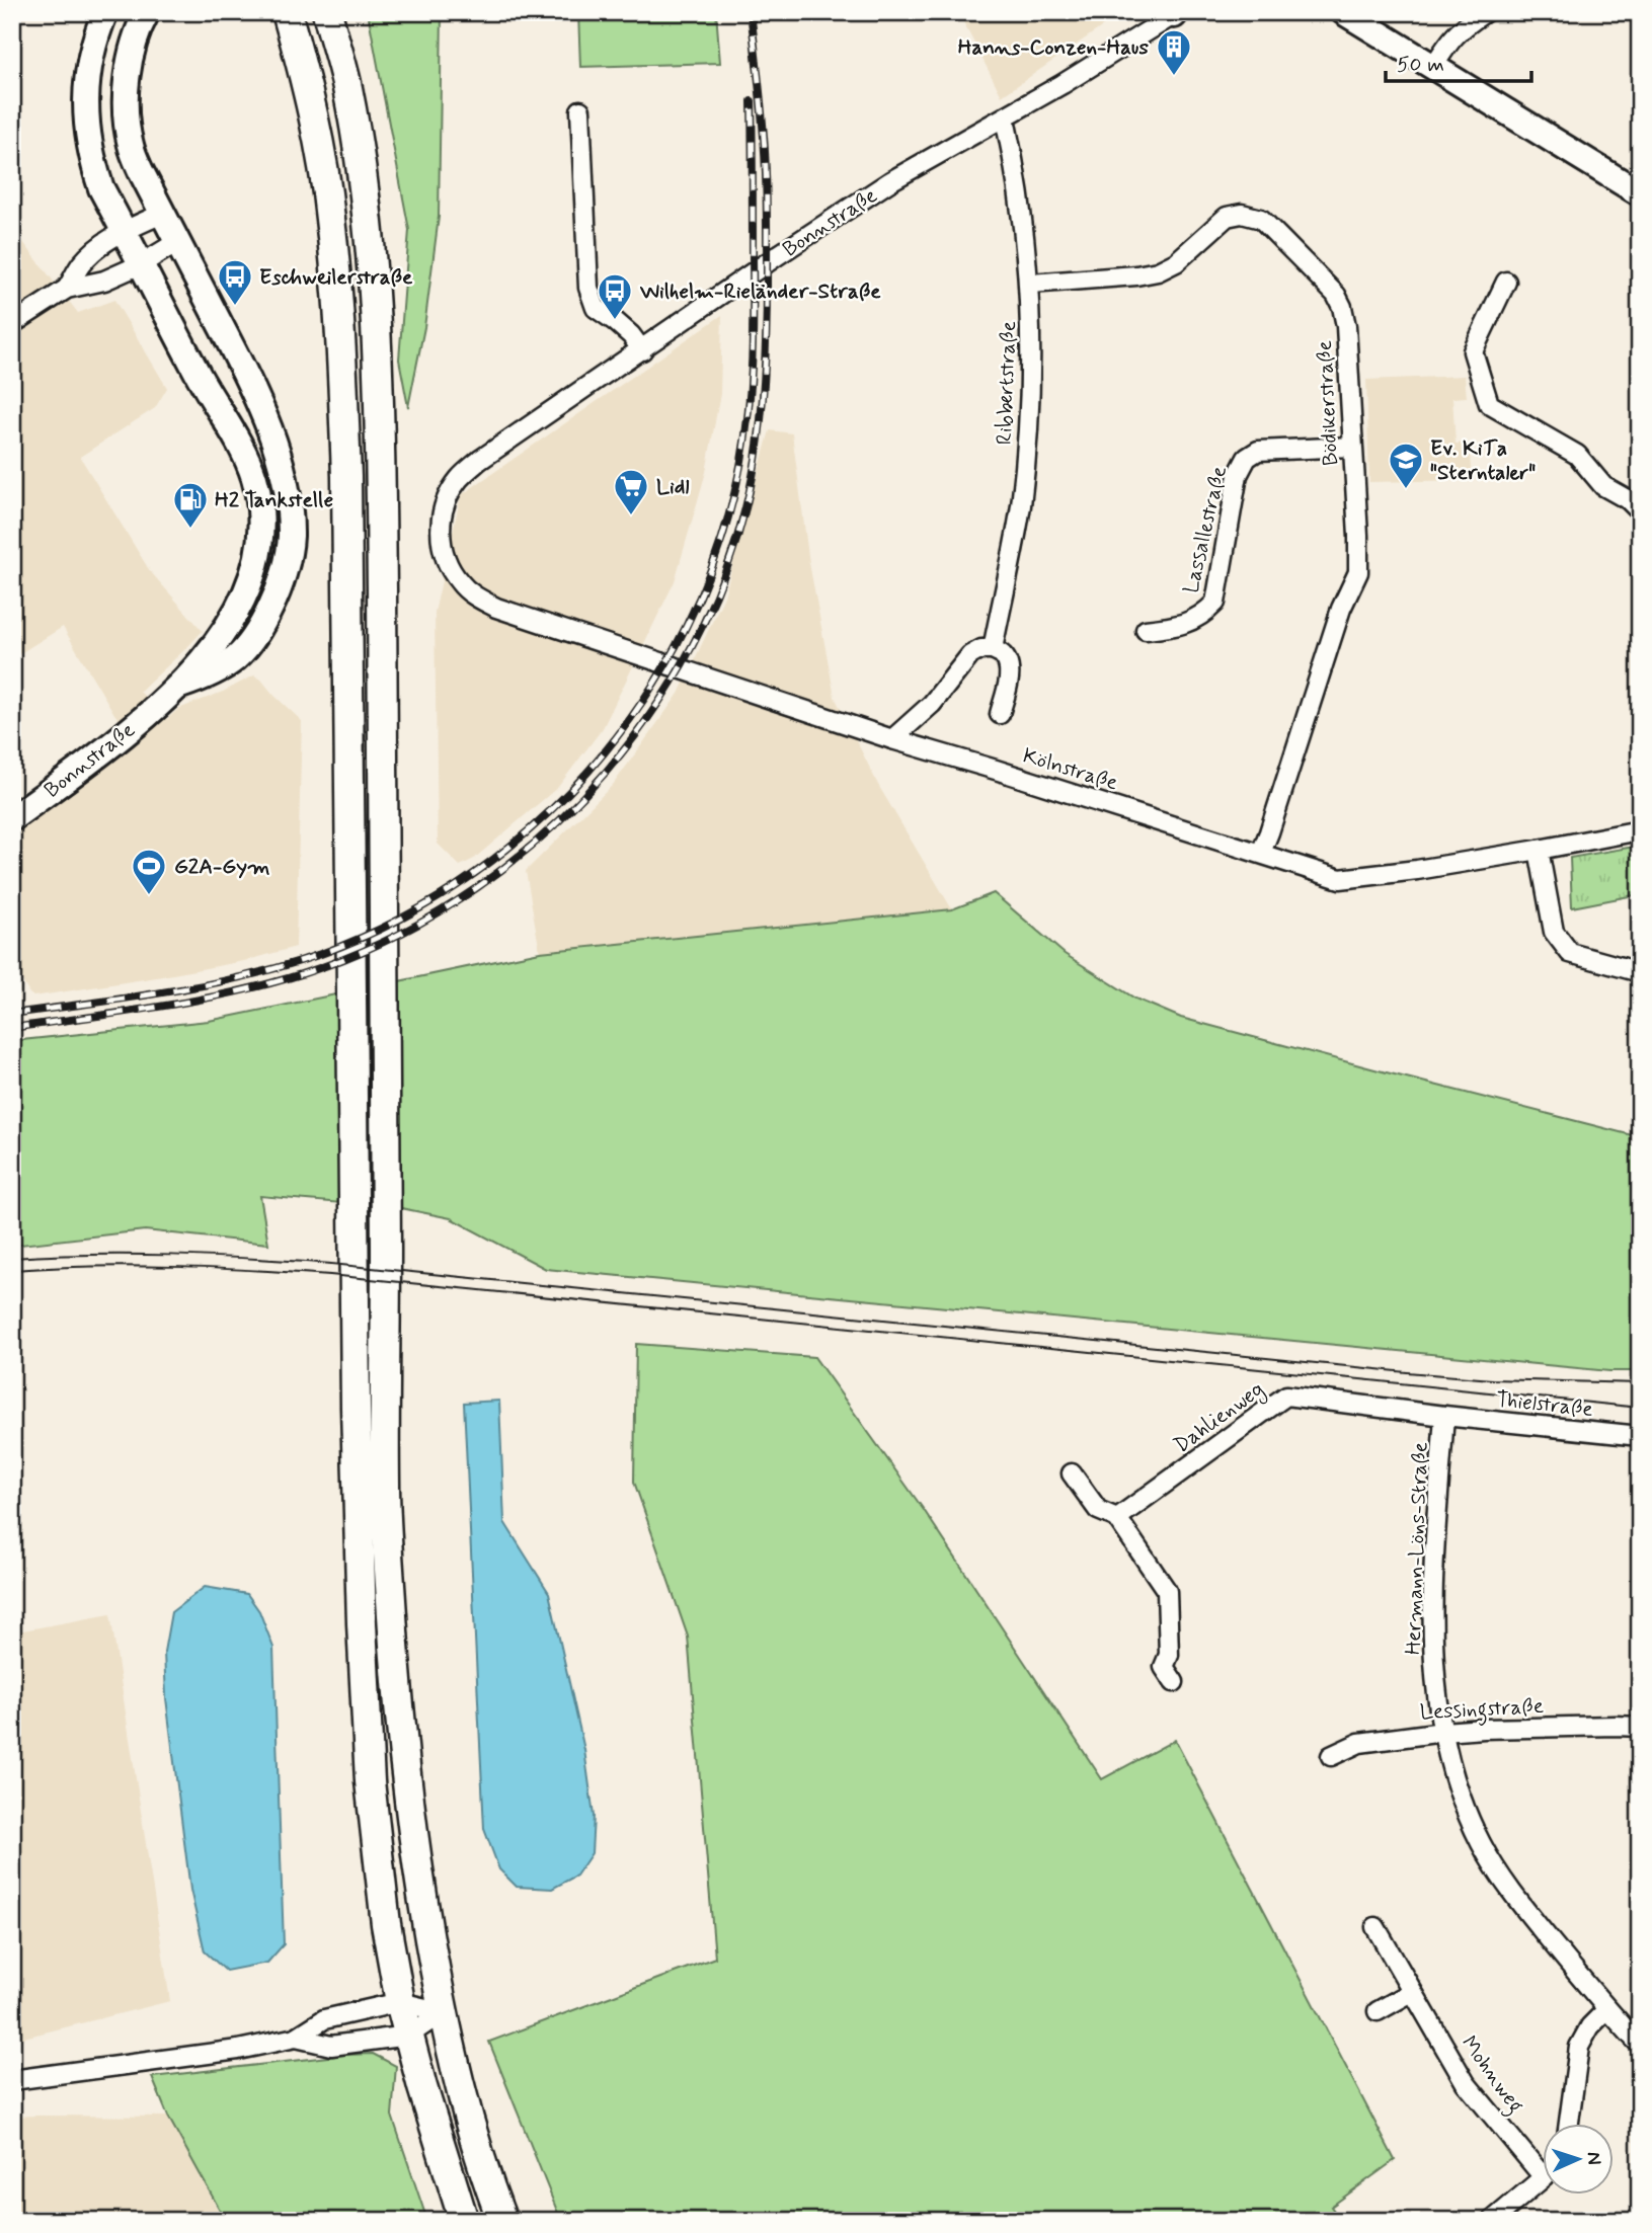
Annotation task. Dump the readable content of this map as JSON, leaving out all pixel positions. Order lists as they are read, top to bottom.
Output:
{
  "streets": {
    "main road": ["Bonnstraße"],
    "street": [
      "Ribbertstraße",
      "Bödikerstraße",
      "Lassallestraße",
      "Kölnstraße",
      "Thielstraße",
      "Dahlienweg",
      "Hermann-Löns-Straße",
      "Lessingstraße",
      "Mohnweg"
    ]
  },
  "crossings": [
    ["Bonnstraße", "Ribbertstraße"],
    ["Bonnstraße", "Kölnstraße"],
    ["Ribbertstraße", "Bödikerstraße"],
    ["Bödikerstraße", "Lassallestraße"],
    ["Bödikerstraße", "Kölnstraße"],
    ["Thielstraße", "Dahlienweg"],
    ["Thielstraße", "Hermann-Löns-Straße"],
    ["Dahlienweg", "Hermann-Löns-Straße"],
    ["Hermann-Löns-Straße", "Lessingstraße"]
  ],
  "places": {
    "building": ["Hanns-Conzen-Haus"],
    "bus stop": ["Eschweilerstraße", "Wilhelm-Rieländer-Straße"],
    "school or university": ["Ev. KiTa \"Sterntaler\""],
    "supermarket": ["Lidl"],
    "fuel station": ["H2 Tankstelle"],
    "sports": ["G2A-Gym"]
  },
  "scale_bar": "50 m",
  "north": "right"
}
